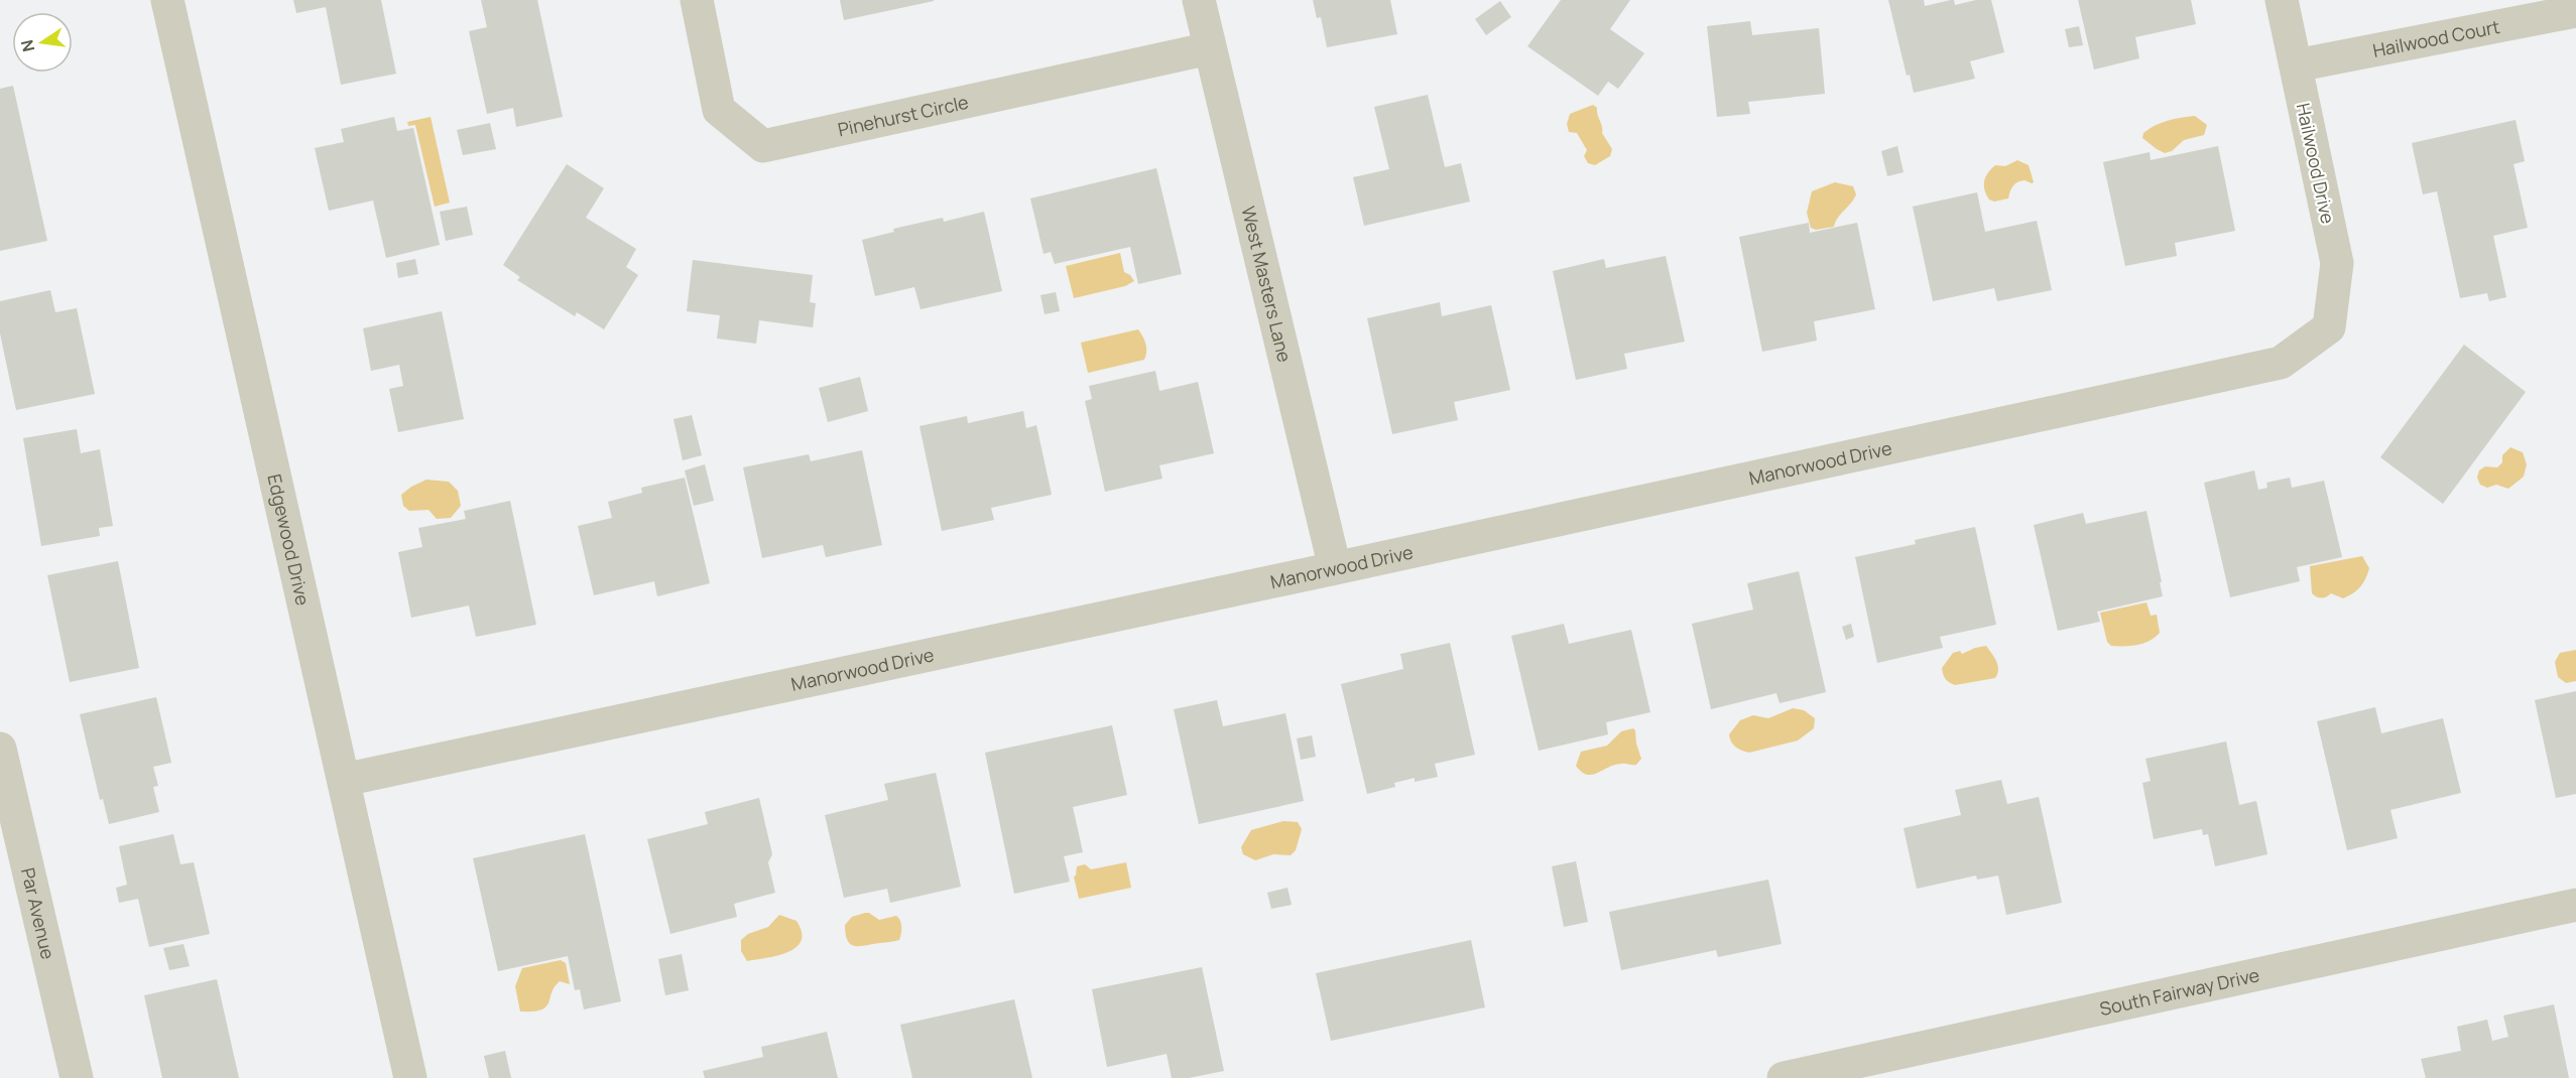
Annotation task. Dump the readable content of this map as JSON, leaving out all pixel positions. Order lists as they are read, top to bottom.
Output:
{
  "streets": {
    "street": [
      "Hailwood Court",
      "Pinehurst Circle",
      "Hailwood Drive",
      "West Masters Lane",
      "Manorwood Drive",
      "Edgewood Drive",
      "Par Avenue",
      "South Fairway Drive"
    ]
  },
  "crossings": [
    ["Hailwood Court", "Hailwood Drive"],
    ["Pinehurst Circle", "West Masters Lane"],
    ["Hailwood Drive", "Manorwood Drive"],
    ["West Masters Lane", "Manorwood Drive"],
    ["Manorwood Drive", "Edgewood Drive"]
  ],
  "north": "left"
}
